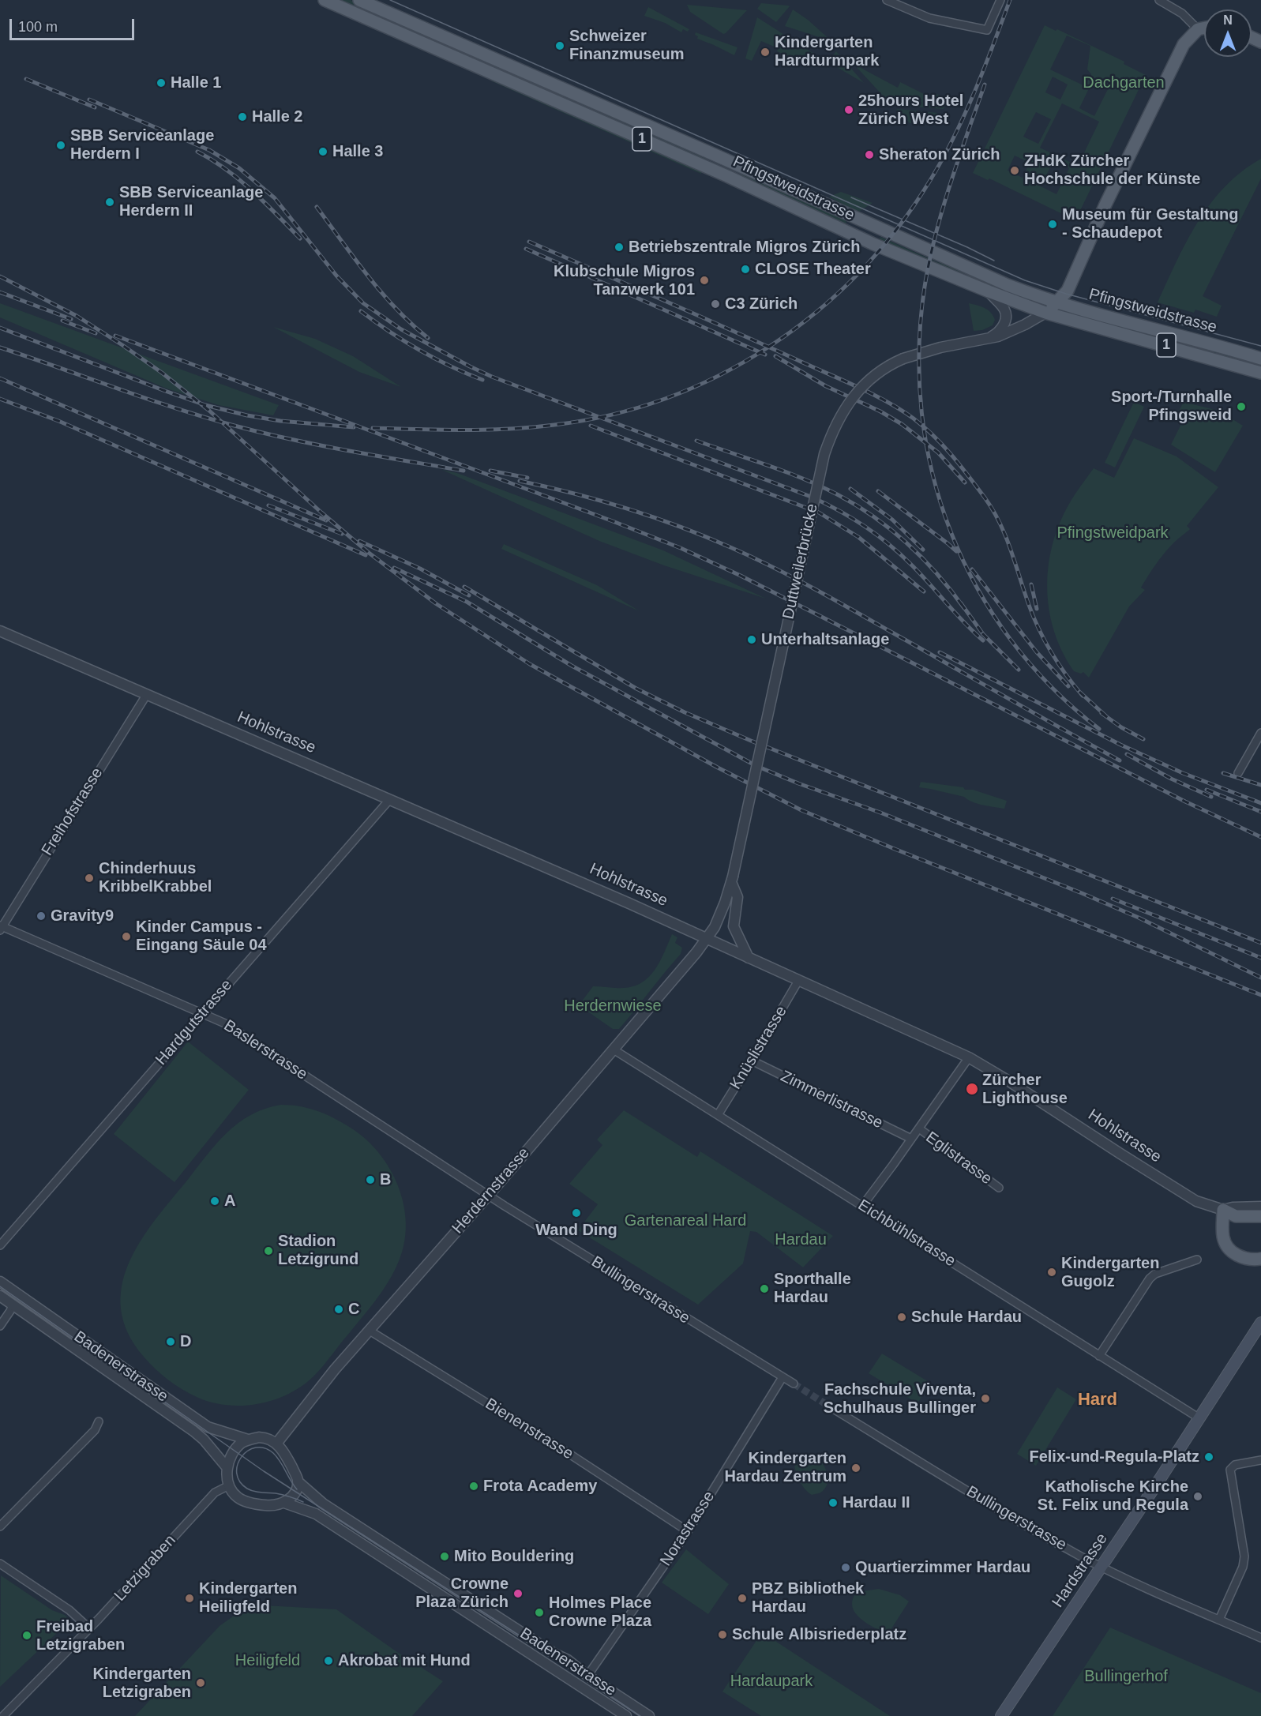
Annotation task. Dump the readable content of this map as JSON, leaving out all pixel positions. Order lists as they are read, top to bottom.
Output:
{
  "streets": {
    "main road": [
      "1",
      "Pfingstweidstrasse",
      "Hohlstrasse",
      "Hardstrasse"
    ],
    "street": [
      "Duttweilerbrücke",
      "Freihofstrasse",
      "Hardgutstrasse",
      "Knüslistrasse",
      "Baslerstrasse",
      "Zimmerlistrasse",
      "Eglistrasse",
      "Herdernstrasse",
      "Eichbühlstrasse",
      "Bullingerstrasse",
      "Badenerstrasse",
      "Bienenstrasse",
      "Norastrasse",
      "Letzigraben"
    ]
  },
  "crossings": [
    ["Pfingstweidstrasse", "Duttweilerbrücke"],
    ["Duttweilerbrücke", "Hohlstrasse"],
    ["Duttweilerbrücke", "Herdernstrasse"],
    ["Hohlstrasse", "Freihofstrasse"],
    ["Hohlstrasse", "Hardgutstrasse"],
    ["Hohlstrasse", "Knüslistrasse"],
    ["Hohlstrasse", "Eglistrasse"],
    ["Hohlstrasse", "Herdernstrasse"],
    ["Freihofstrasse", "Baslerstrasse"],
    ["Hardgutstrasse", "Baslerstrasse"],
    ["Knüslistrasse", "Zimmerlistrasse"],
    ["Knüslistrasse", "Eichbühlstrasse"],
    ["Baslerstrasse", "Herdernstrasse"],
    ["Baslerstrasse", "Bullingerstrasse"],
    ["Zimmerlistrasse", "Eglistrasse"],
    ["Eglistrasse", "Eichbühlstrasse"],
    ["Herdernstrasse", "Eichbühlstrasse"],
    ["Herdernstrasse", "Bullingerstrasse"],
    ["Herdernstrasse", "Badenerstrasse"],
    ["Herdernstrasse", "Bienenstrasse"],
    ["Herdernstrasse", "Letzigraben"],
    ["Eichbühlstrasse", "Hardstrasse"],
    ["Bullingerstrasse", "Norastrasse"],
    ["Bullingerstrasse", "Hardstrasse"],
    ["Badenerstrasse", "Norastrasse"],
    ["Badenerstrasse", "Letzigraben"],
    ["Bienenstrasse", "Norastrasse"]
  ],
  "districts": ["Hard"],
  "parks": [
    "Dachgarten",
    "Pfingstweidpark",
    "Herdernwiese",
    "Gartenareal Hard",
    "Hardau",
    "Heiligfeld",
    "Bullingerhof",
    "Hardaupark"
  ],
  "places": [
    "Schweizer Finanzmuseum",
    "Kindergarten Hardturmpark",
    "Halle 1",
    "25hours Hotel Zürich West",
    "Halle 2",
    "SBB Serviceanlage Herdern I",
    "Halle 3",
    "Sheraton Zürich",
    "ZHdK Zürcher Hochschule der Künste",
    "SBB Serviceanlage Herdern II",
    "Museum für Gestaltung - Schaudepot",
    "Betriebszentrale Migros Zürich",
    "CLOSE Theater",
    "Klubschule Migros Tanzwerk 101",
    "C3 Zürich",
    "Sport-/Turnhalle Pfingsweid",
    "Unterhaltsanlage",
    "Chinderhuus KribbelKrabbel",
    "Gravity9",
    "Kinder Campus - Eingang Säule 04",
    "Zürcher Lighthouse",
    "B",
    "A",
    "Wand Ding",
    "Stadion Letzigrund",
    "Kindergarten Gugolz",
    "Sporthalle Hardau",
    "C",
    "Schule Hardau",
    "D",
    "Fachschule Viventa, Schulhaus Bullinger",
    "Felix-und-Regula-Platz",
    "Kindergarten Hardau Zentrum",
    "Frota Academy",
    "Katholische Kirche St. Felix und Regula",
    "Hardau II",
    "Mito Bouldering",
    "Quartierzimmer Hardau",
    "Crowne Plaza Zürich",
    "Kindergarten Heiligfeld",
    "PBZ Bibliothek Hardau",
    "Holmes Place Crowne Plaza",
    "Schule Albisriederplatz",
    "Freibad Letzigraben",
    "Akrobat mit Hund",
    "Kindergarten Letzigraben"
  ],
  "scale_bar": "100 m",
  "north": "top"
}
